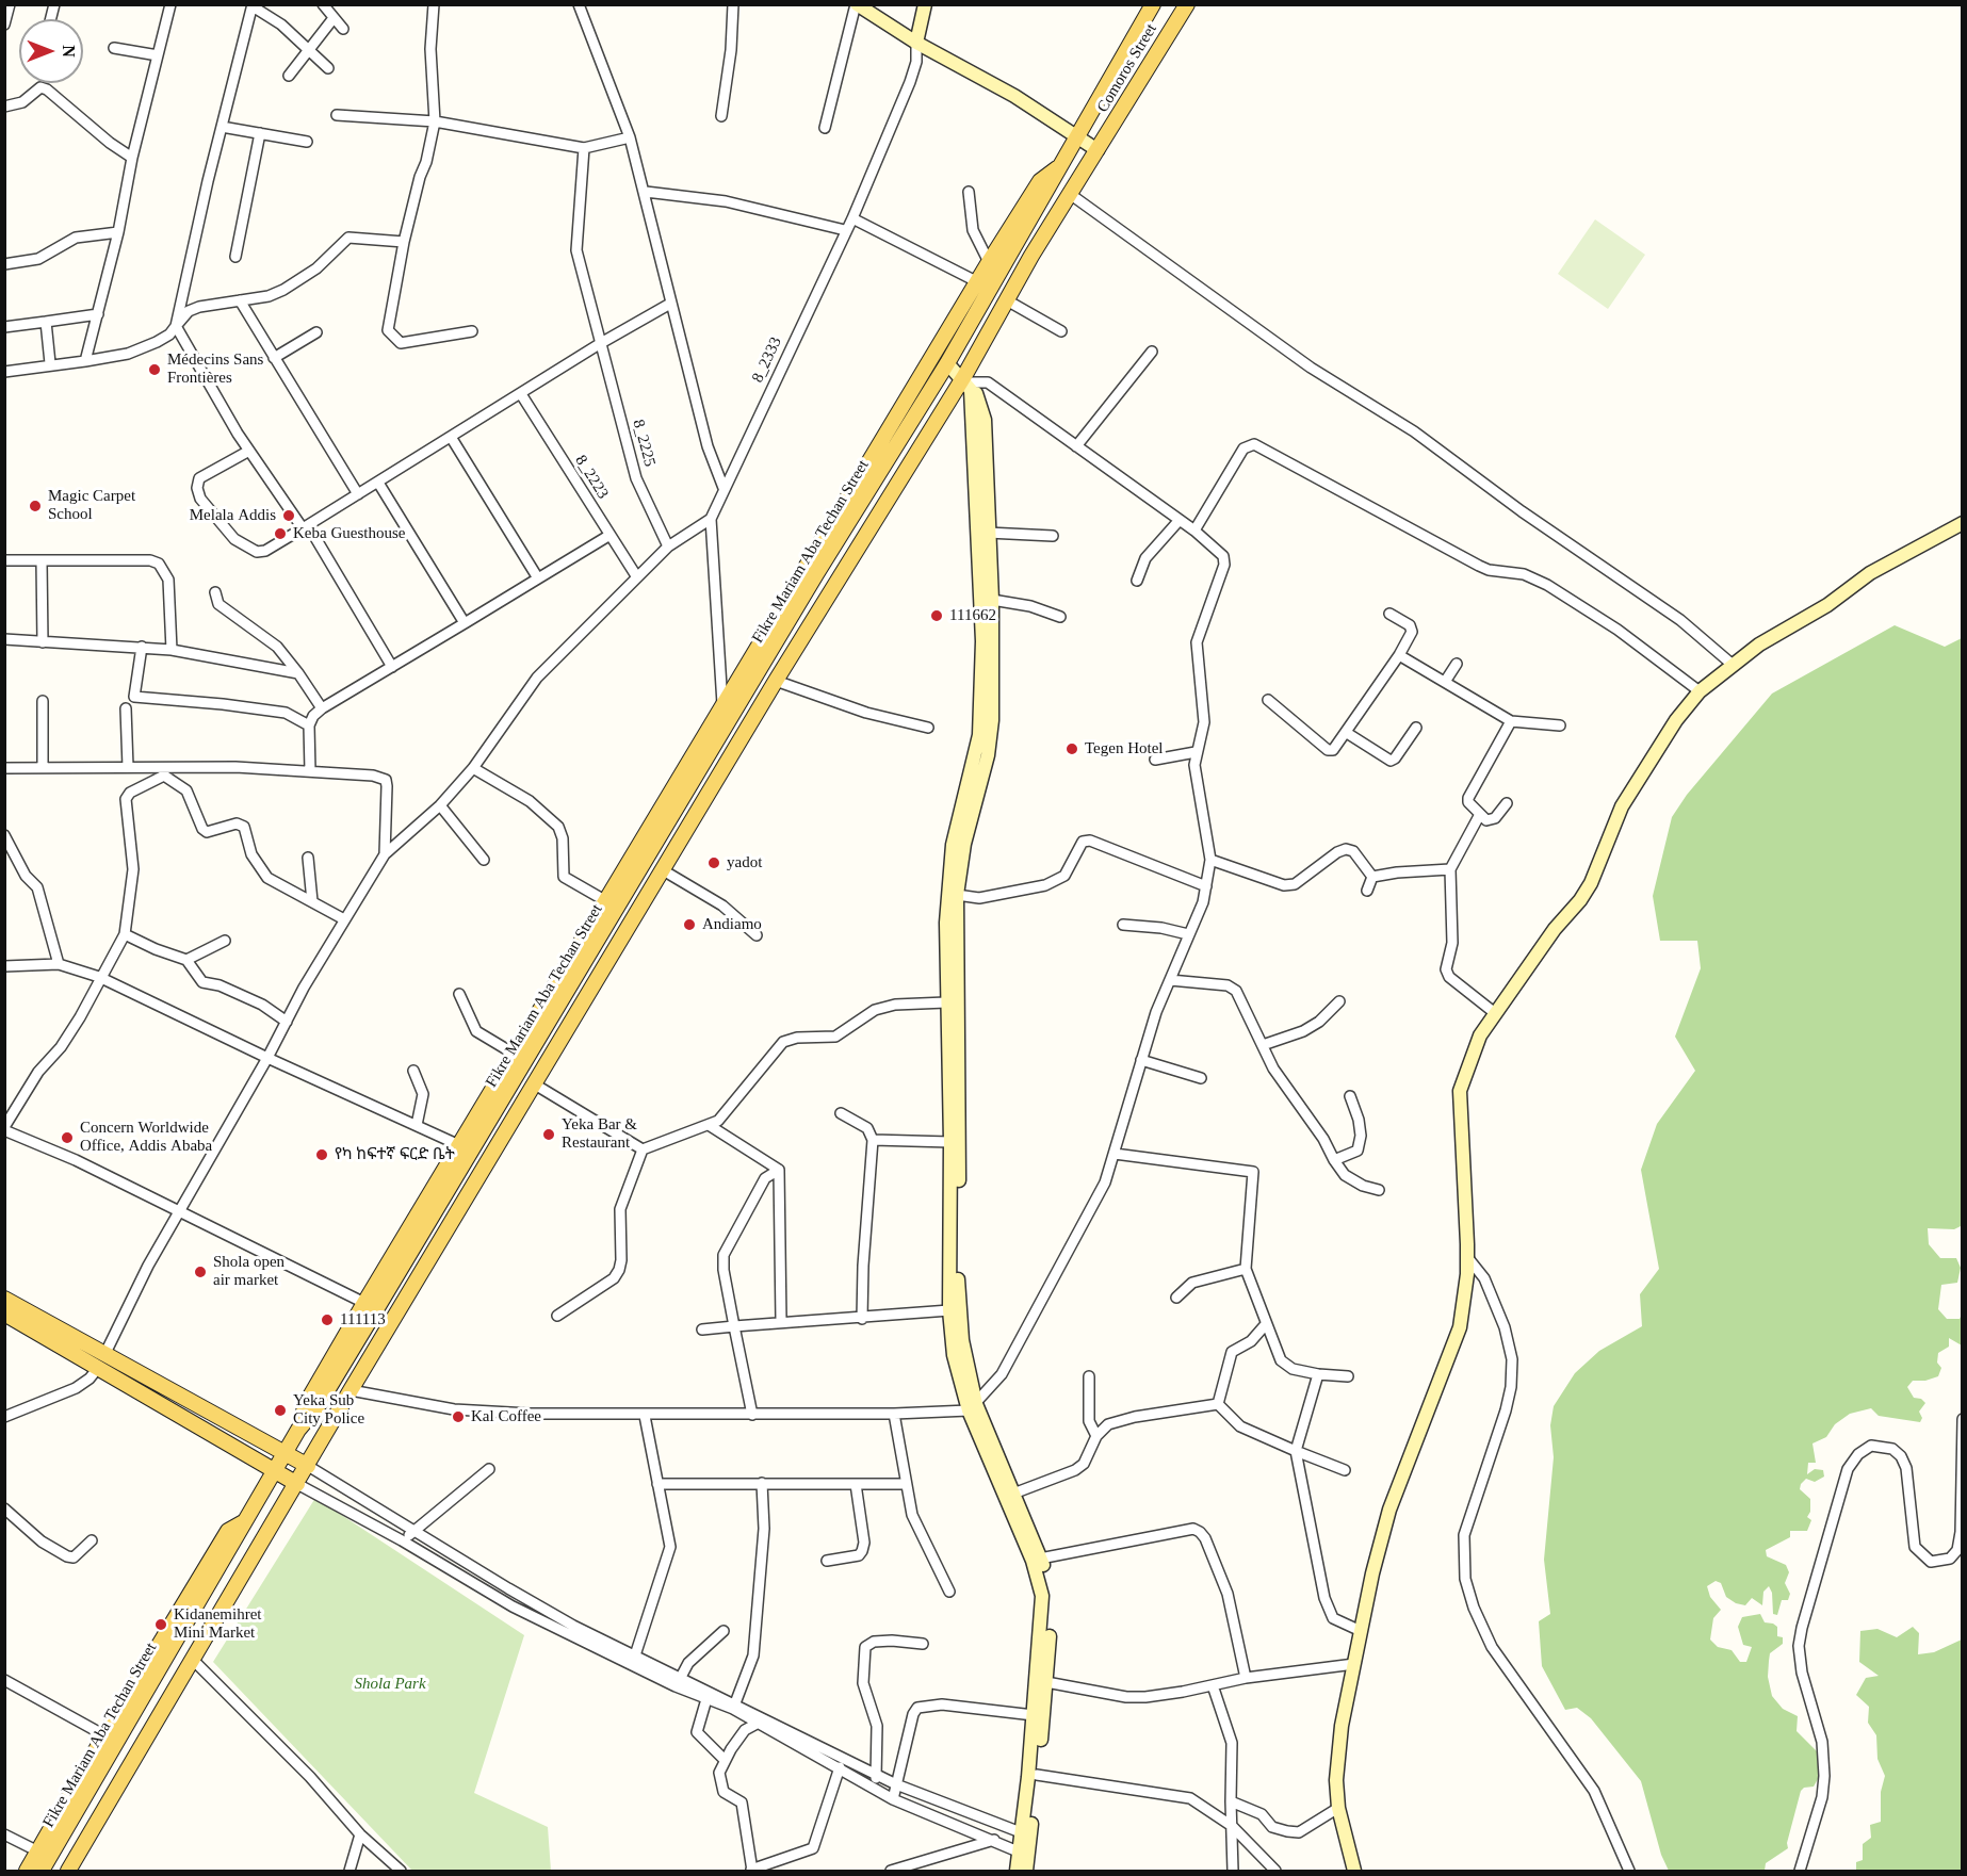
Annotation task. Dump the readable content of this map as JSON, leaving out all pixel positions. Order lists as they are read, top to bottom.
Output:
{
  "streets": {
    "main road": ["Comoros Street", "Fikre Mariam Aba Techan Street"],
    "street": ["8_2333", "8_2225", "8_2223"]
  },
  "crossings": [
    ["Comoros Street", "Fikre Mariam Aba Techan Street"]
  ],
  "parks": ["Shola Park"],
  "places": [
    "Médecins Sans Frontières",
    "Magic Carpet School",
    "Melala Addis",
    "Keba Guesthouse",
    "111662",
    "Tegen Hotel",
    "yadot",
    "Andiamo",
    "Yeka Bar & Restaurant",
    "Concern Worldwide Office, Addis Ababa",
    "የካ ከፍተኛ ፍርድ ቤት",
    "Shola open air market",
    "111113",
    "Yeka Sub City Police",
    "Kal Coffee",
    "Kidanemihret Mini Market"
  ],
  "north": "right"
}
